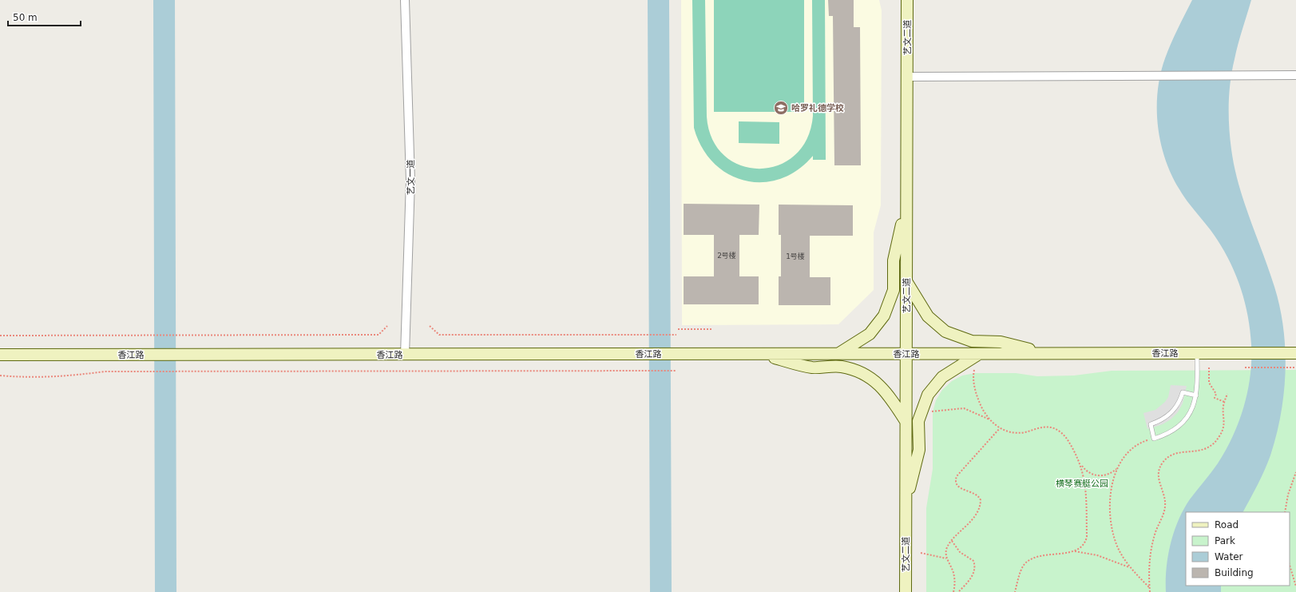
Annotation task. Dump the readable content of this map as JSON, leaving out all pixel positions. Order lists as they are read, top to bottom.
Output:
{
  "streets": {
    "main road": ["艺文二道", "香江路"],
    "street": ["艺文一道"]
  },
  "crossings": [
    ["艺文二道", "香江路"],
    ["艺文一道", "香江路"]
  ],
  "parks": ["横琴赛艇公园"],
  "places": {
    "school or university": ["哈罗礼德学校"]
  },
  "house_numbers": ["2号楼", "1号楼"],
  "legend": [
    "Road",
    "Park",
    "Water",
    "Building"
  ],
  "scale_bar": "50 m"
}
